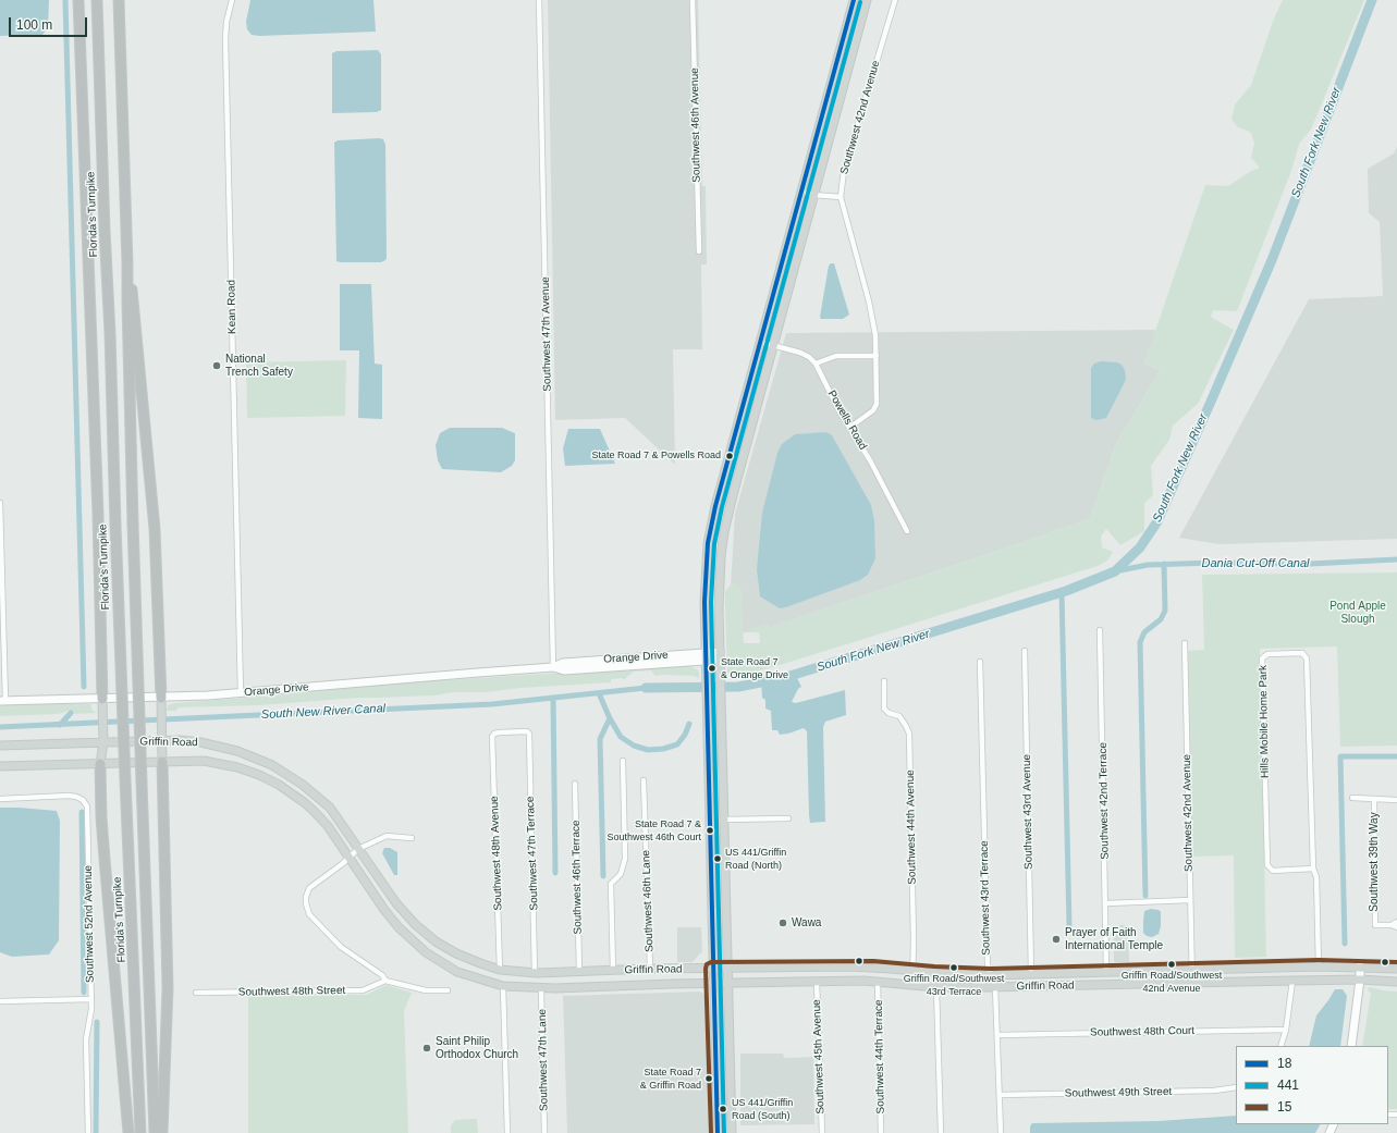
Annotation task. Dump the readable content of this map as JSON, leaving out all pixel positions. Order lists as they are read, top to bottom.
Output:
{
  "streets": {
    "highway": ["Florida's Turnpike"],
    "main road": ["Griffin Road"],
    "street": [
      "Southwest 42nd Avenue",
      "Southwest 46th Avenue",
      "Kean Road",
      "Southwest 47th Avenue",
      "Powells Road",
      "Orange Drive",
      "Hills Mobile Home Park",
      "Southwest 42nd Terrace",
      "Southwest 43rd Avenue",
      "Southwest 44th Avenue",
      "Southwest 48th Avenue",
      "Southwest 47th Terrace",
      "Southwest 39th Way",
      "Southwest 46th Terrace",
      "Southwest 43rd Terrace",
      "Southwest 46th Lane",
      "Southwest 52nd Avenue",
      "Southwest 48th Street",
      "Southwest 48th Court",
      "Southwest 45th Avenue",
      "Southwest 44th Terrace",
      "Southwest 47th Lane",
      "Southwest 49th Street"
    ]
  },
  "crossings": [
    ["Southwest 42nd Avenue", "Griffin Road"],
    ["Kean Road", "Orange Drive"],
    ["Southwest 47th Avenue", "Orange Drive"],
    ["Hills Mobile Home Park", "Griffin Road"],
    ["Griffin Road", "Southwest 42nd Terrace"],
    ["Griffin Road", "Southwest 43rd Avenue"],
    ["Griffin Road", "Southwest 44th Avenue"],
    ["Griffin Road", "Southwest 48th Avenue"],
    ["Griffin Road", "Southwest 47th Terrace"],
    ["Griffin Road", "Southwest 46th Terrace"],
    ["Griffin Road", "Southwest 43rd Terrace"],
    ["Griffin Road", "Southwest 46th Lane"],
    ["Griffin Road", "Southwest 45th Avenue"],
    ["Griffin Road", "Southwest 44th Terrace"],
    ["Griffin Road", "Southwest 47th Lane"],
    ["Southwest 48th Avenue", "Southwest 47th Terrace"],
    ["Southwest 43rd Terrace", "Southwest 48th Court"],
    ["Southwest 43rd Terrace", "Southwest 49th Street"]
  ],
  "water": ["South Fork New River", "Dania Cut-Off Canal", "South New River Canal"],
  "parks": ["Pond Apple Slough"],
  "places": [
    "National Trench Safety",
    "State Road 7 & Powells Road",
    "State Road 7 & Orange Drive",
    "State Road 7 & Southwest 46th Court",
    "US 441/Griffin Road (North)",
    "Wawa",
    "Prayer of Faith International Temple",
    "Griffin Road/Southwest 42nd Avenue",
    "Griffin Road/Southwest 43rd Terrace",
    "Saint Philip Orthodox Church",
    "State Road 7 & Griffin Road",
    "US 441/Griffin Road (South)"
  ],
  "lines": ["transit line 18", "transit line 441", "transit line 15"],
  "legend": ["18", "441", "15"],
  "scale_bar": "100 m"
}
